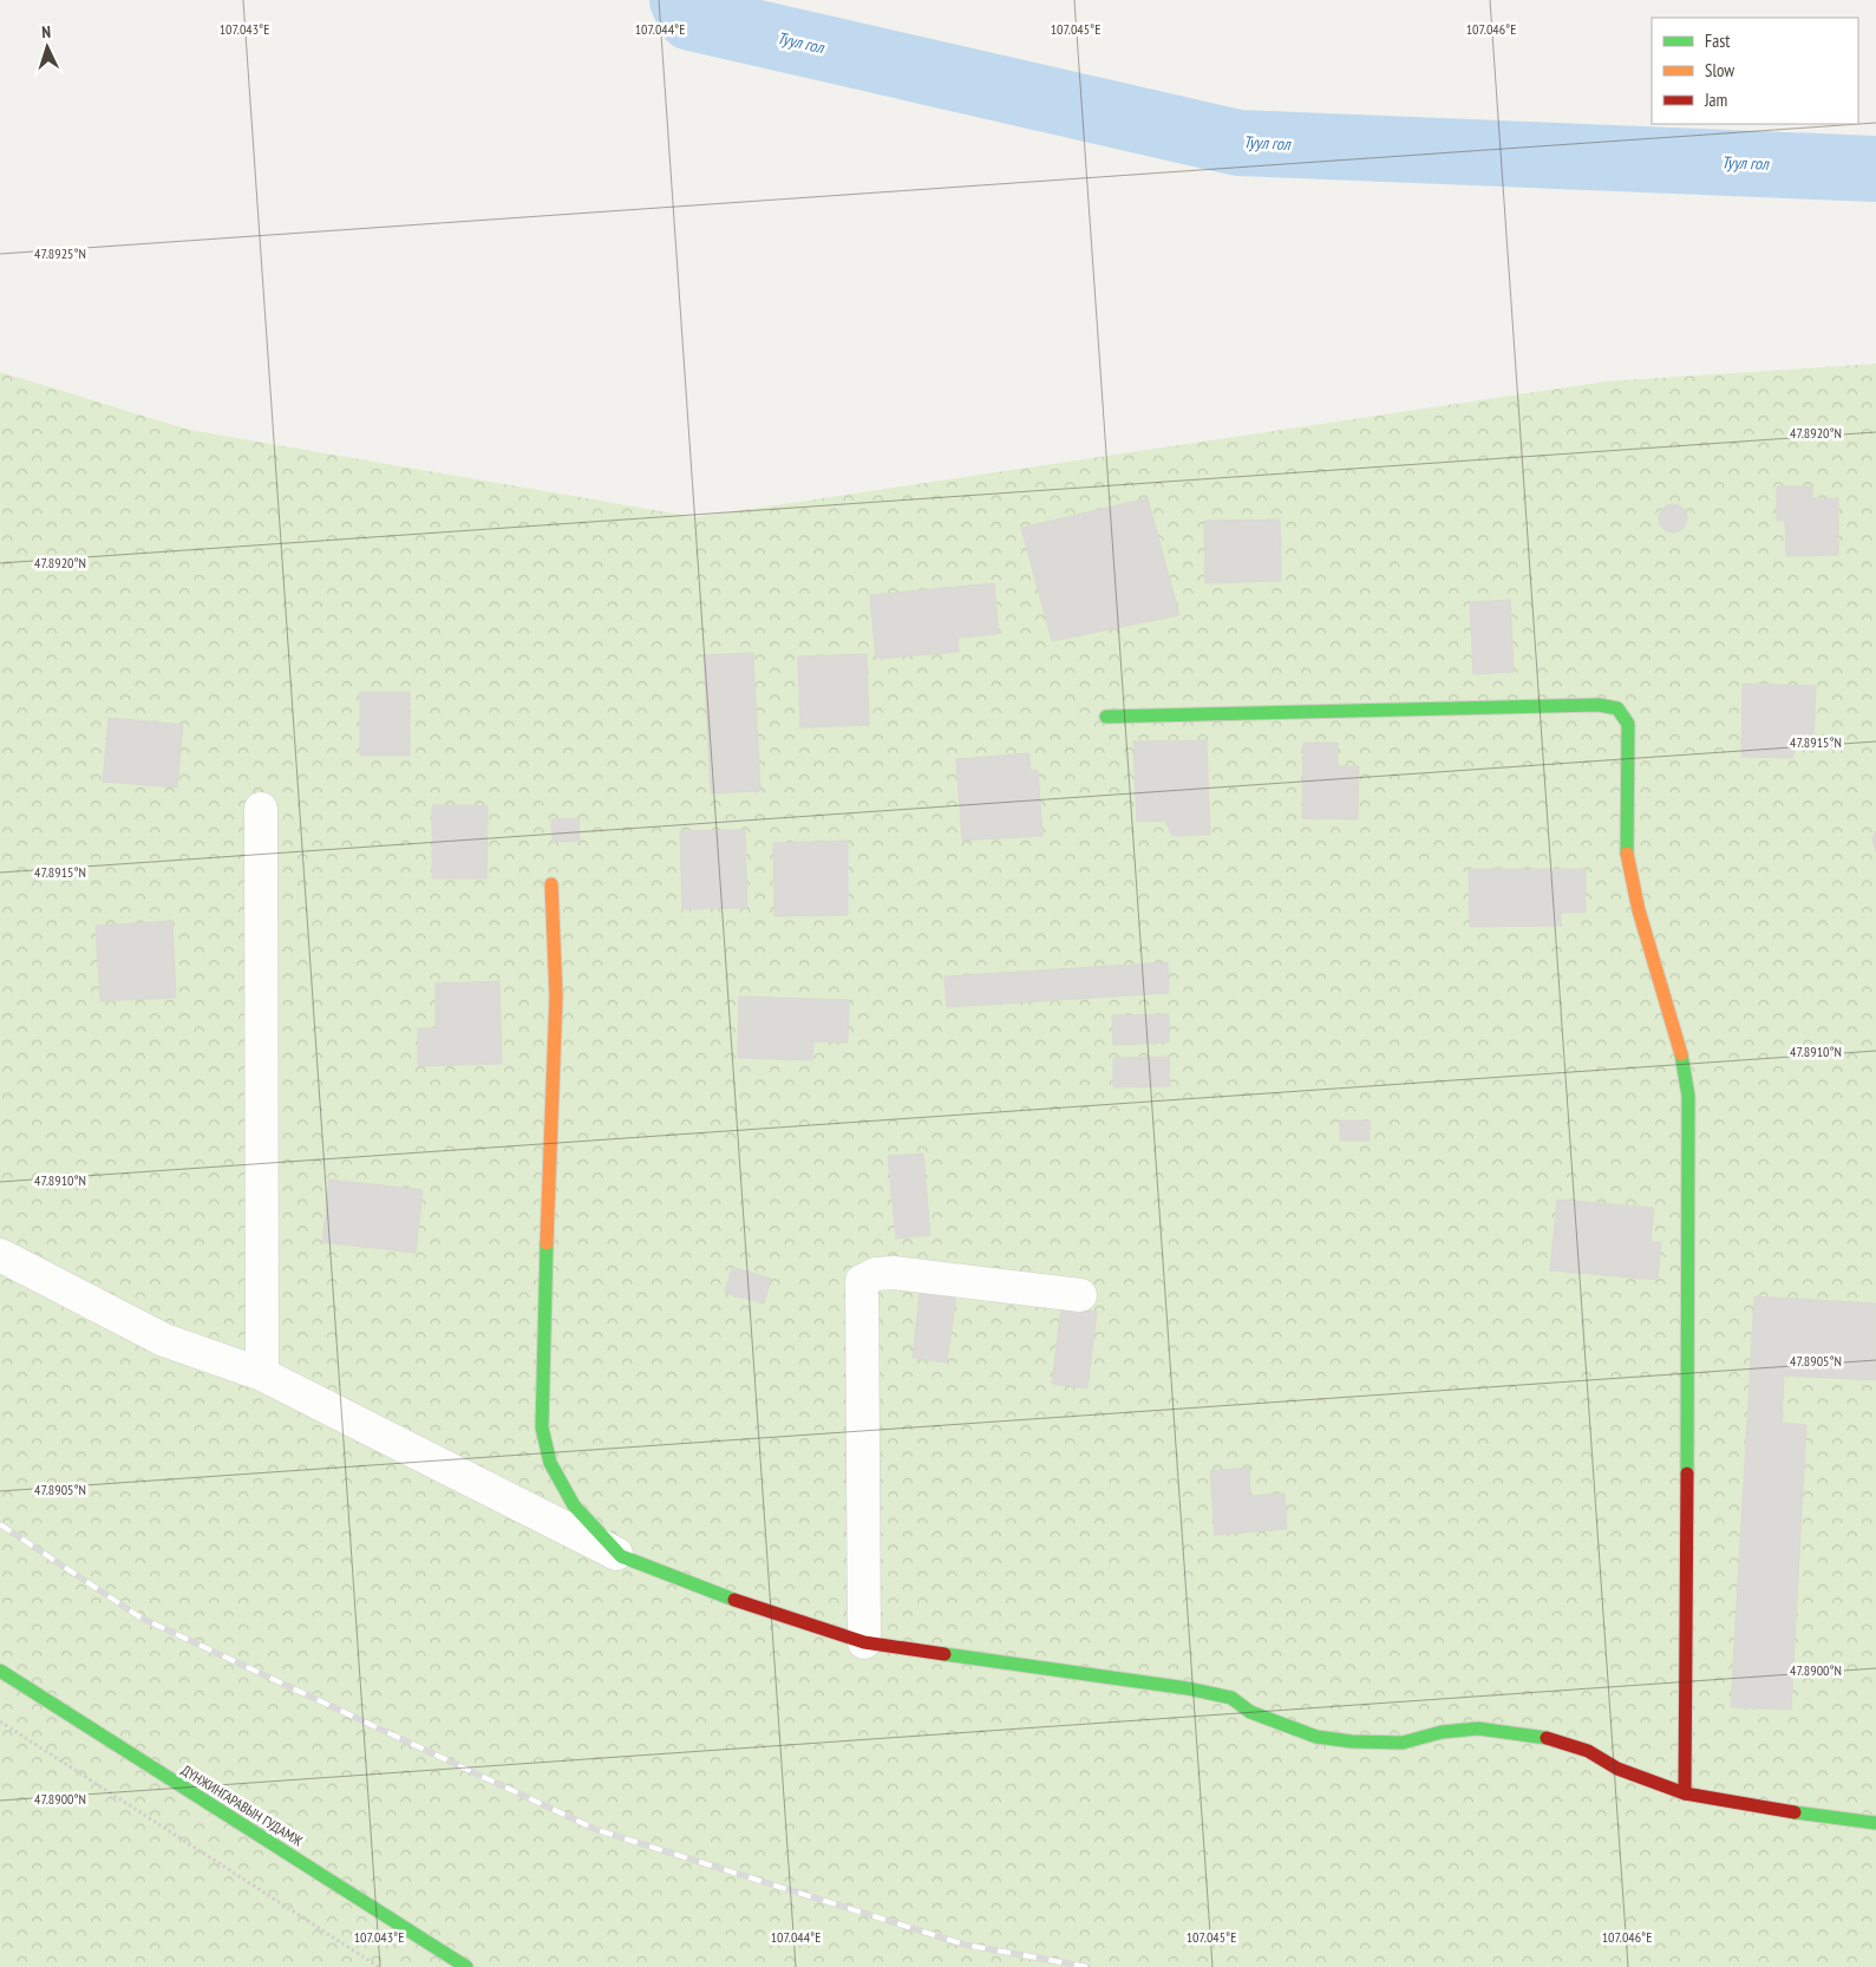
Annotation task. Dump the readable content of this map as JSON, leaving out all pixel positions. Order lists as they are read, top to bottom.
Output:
{
  "streets": {
    "street": ["ДҮНЖИНГАРАВЫН ГУДАМЖ"]
  },
  "water": ["Туул гол"],
  "legend": ["Fast", "Slow", "Jam"],
  "north": "top",
  "coordinates": [
    "107.043°E",
    "107.044°E",
    "107.045°E",
    "107.046°E",
    "47.8925°N",
    "47.8920°N",
    "47.8915°N",
    "47.8910°N",
    "47.8905°N",
    "47.8900°N"
  ]
}
